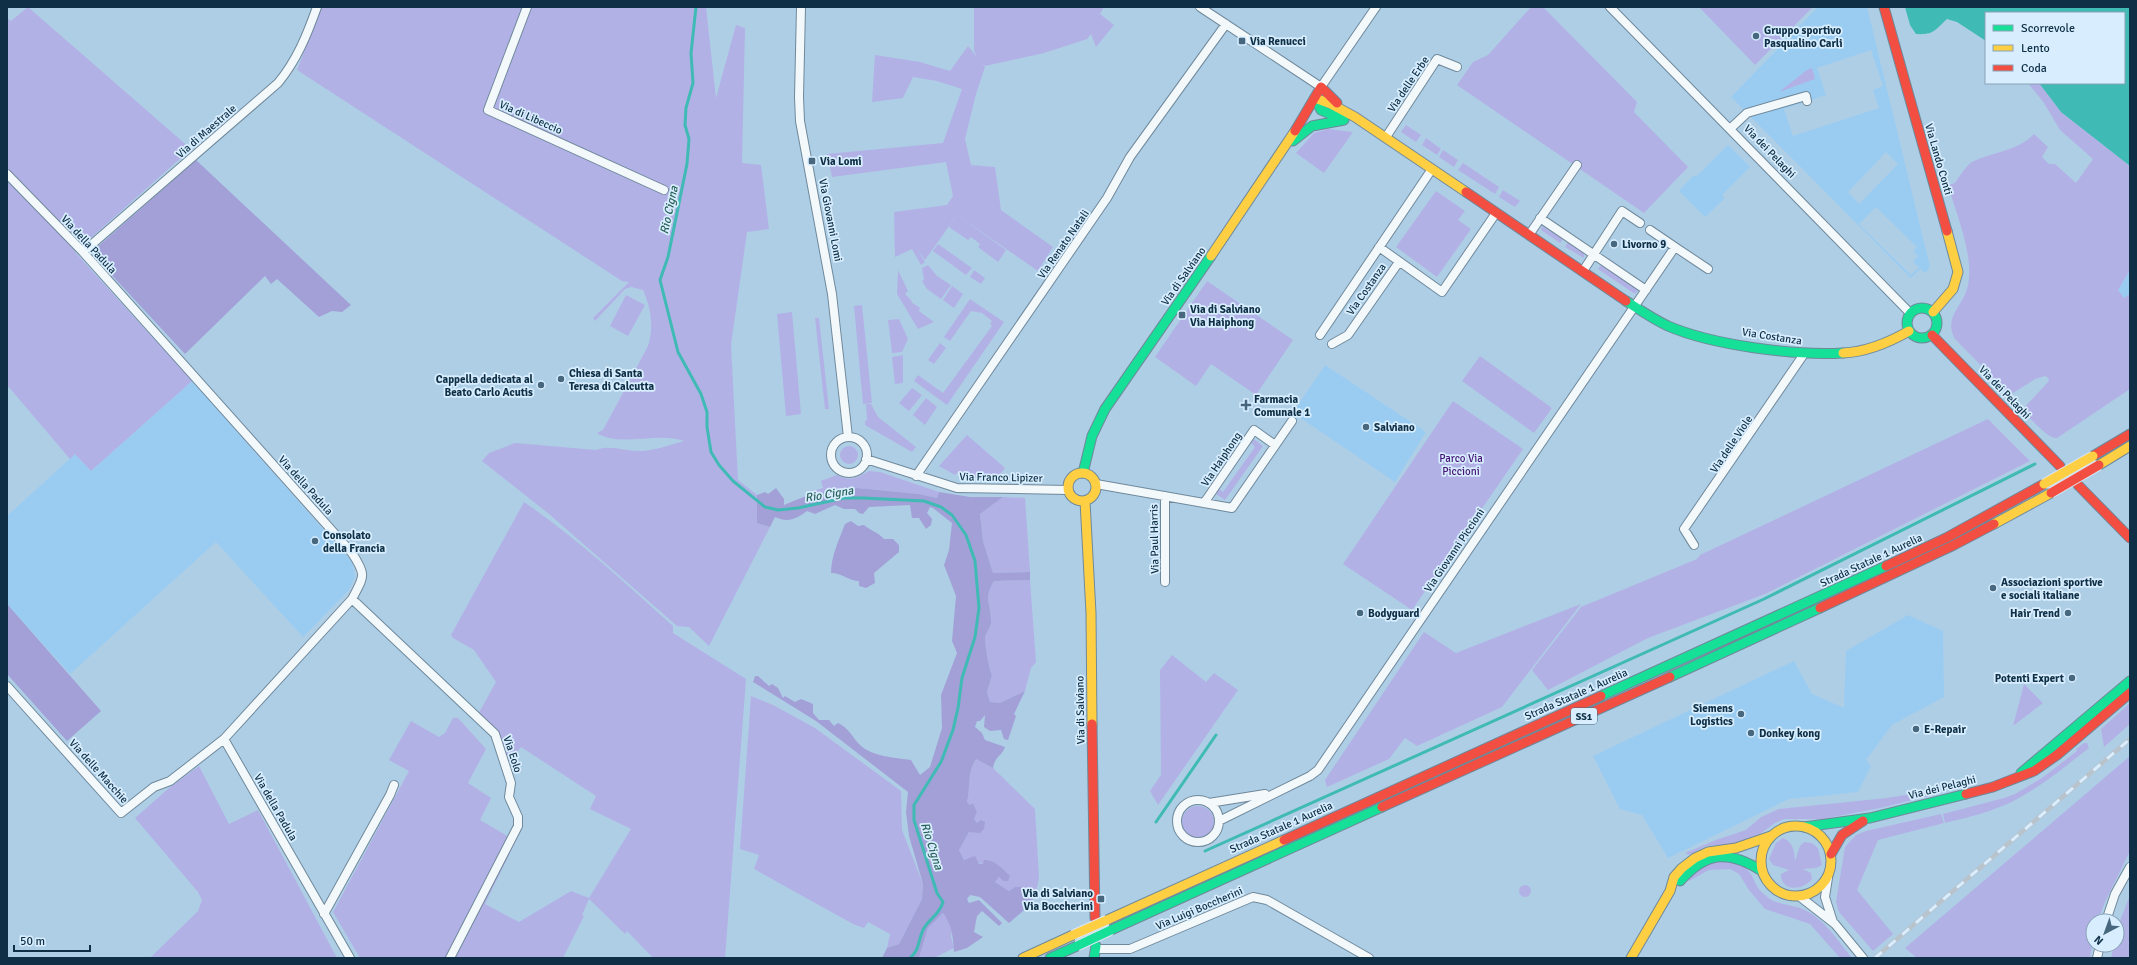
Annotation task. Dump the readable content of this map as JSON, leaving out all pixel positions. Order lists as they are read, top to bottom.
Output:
{
  "streets": {
    "main road": [
      "Via dei Pelaghi",
      "Via Lando Conti",
      "Via di Salviano",
      "Via Costanza",
      "Strada Statale 1 Aurelia",
      "SS1"
    ],
    "street": [
      "Via delle Erbe",
      "Via di Libeccio",
      "Via di Maestrale",
      "Via Giovanni Lomi",
      "Via della Padula",
      "Via Renato Natali",
      "Via delle Viole",
      "Via Haiphong",
      "Via Franco Lipizer",
      "Via Paul Harris",
      "Via Giovanni Piccioni",
      "Via Eolo",
      "Via delle Macchie",
      "Via Luigi Boccherini"
    ]
  },
  "crossings": [
    ["Via delle Erbe", "Via Costanza"],
    ["Via di Maestrale", "Via della Padula"],
    ["Via dei Pelaghi", "Via Lando Conti"],
    ["Via dei Pelaghi", "Via Costanza"],
    ["Via Lando Conti", "Via Costanza"],
    ["Via Giovanni Lomi", "Via Franco Lipizer"],
    ["Via della Padula", "Via Eolo"],
    ["Via della Padula", "Via delle Macchie"],
    ["Via Renato Natali", "Via Franco Lipizer"],
    ["Via di Salviano", "Via Costanza"],
    ["Via di Salviano", "Via Haiphong"],
    ["Via di Salviano", "Via Franco Lipizer"],
    ["Via Costanza", "Via delle Viole"],
    ["Via Costanza", "Via Giovanni Piccioni"],
    ["Via Haiphong", "Via Franco Lipizer"],
    ["Via Haiphong", "Via Paul Harris"]
  ],
  "water": ["Rio Cigna"],
  "parks": ["Parco Via Piccioni"],
  "places": {
    "other": [
      "Gruppo sportivo Pasqualino Carli",
      "Livorno 9",
      "Chiesa di Santa Teresa di Calcutta",
      "Cappella dedicata al Beato Carlo Acutis",
      "Salviano",
      "Consolato della Francia",
      "Associazioni sportive e sociali italiane",
      "Bodyguard",
      "Hair Trend",
      "Potenti Expert",
      "Siemens Logistics",
      "E-Repair",
      "Donkey kong"
    ],
    "transit": [
      "Via Renucci",
      "Via Lomi",
      "Via di Salviano Via Haiphong",
      "Via di Salviano Via Boccherini"
    ],
    "health": ["Farmacia Comunale 1"]
  },
  "legend": ["Scorrevole", "Lento", "Coda"],
  "scale_bar": "50 m",
  "north": "bottom left"
}
